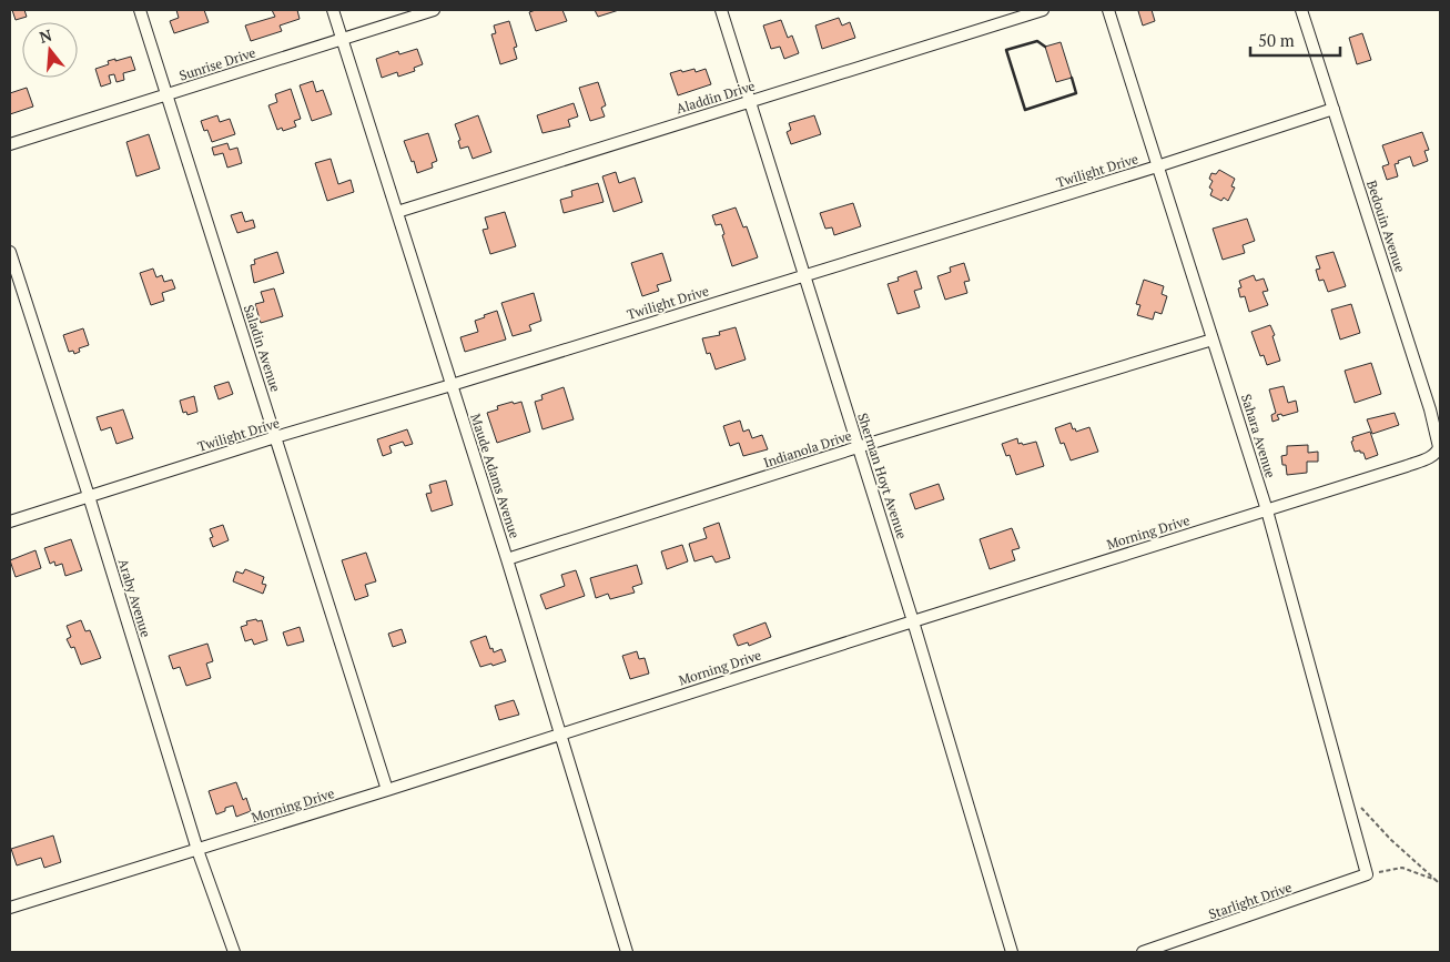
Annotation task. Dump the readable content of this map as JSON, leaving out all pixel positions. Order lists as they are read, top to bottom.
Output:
{
  "streets": {
    "street": [
      "Sunrise Drive",
      "Aladdin Drive",
      "Twilight Drive",
      "Bedouin Avenue",
      "Saladin Avenue",
      "Sahara Avenue",
      "Indianola Drive",
      "Maude Adams Avenue",
      "Sherman Hoyt Avenue",
      "Morning Drive",
      "Araby Avenue",
      "Starlight Drive"
    ]
  },
  "crossings": [
    ["Sunrise Drive", "Saladin Avenue"],
    ["Sunrise Drive", "Maude Adams Avenue"],
    ["Aladdin Drive", "Maude Adams Avenue"],
    ["Aladdin Drive", "Sherman Hoyt Avenue"],
    ["Twilight Drive", "Bedouin Avenue"],
    ["Twilight Drive", "Saladin Avenue"],
    ["Twilight Drive", "Sahara Avenue"],
    ["Twilight Drive", "Maude Adams Avenue"],
    ["Twilight Drive", "Sherman Hoyt Avenue"],
    ["Twilight Drive", "Araby Avenue"],
    ["Bedouin Avenue", "Morning Drive"],
    ["Saladin Avenue", "Morning Drive"],
    ["Sahara Avenue", "Indianola Drive"],
    ["Sahara Avenue", "Morning Drive"],
    ["Sahara Avenue", "Starlight Drive"],
    ["Indianola Drive", "Maude Adams Avenue"],
    ["Indianola Drive", "Sherman Hoyt Avenue"],
    ["Maude Adams Avenue", "Morning Drive"],
    ["Sherman Hoyt Avenue", "Morning Drive"],
    ["Morning Drive", "Araby Avenue"]
  ],
  "scale_bar": "50 m",
  "north": "top"
}
